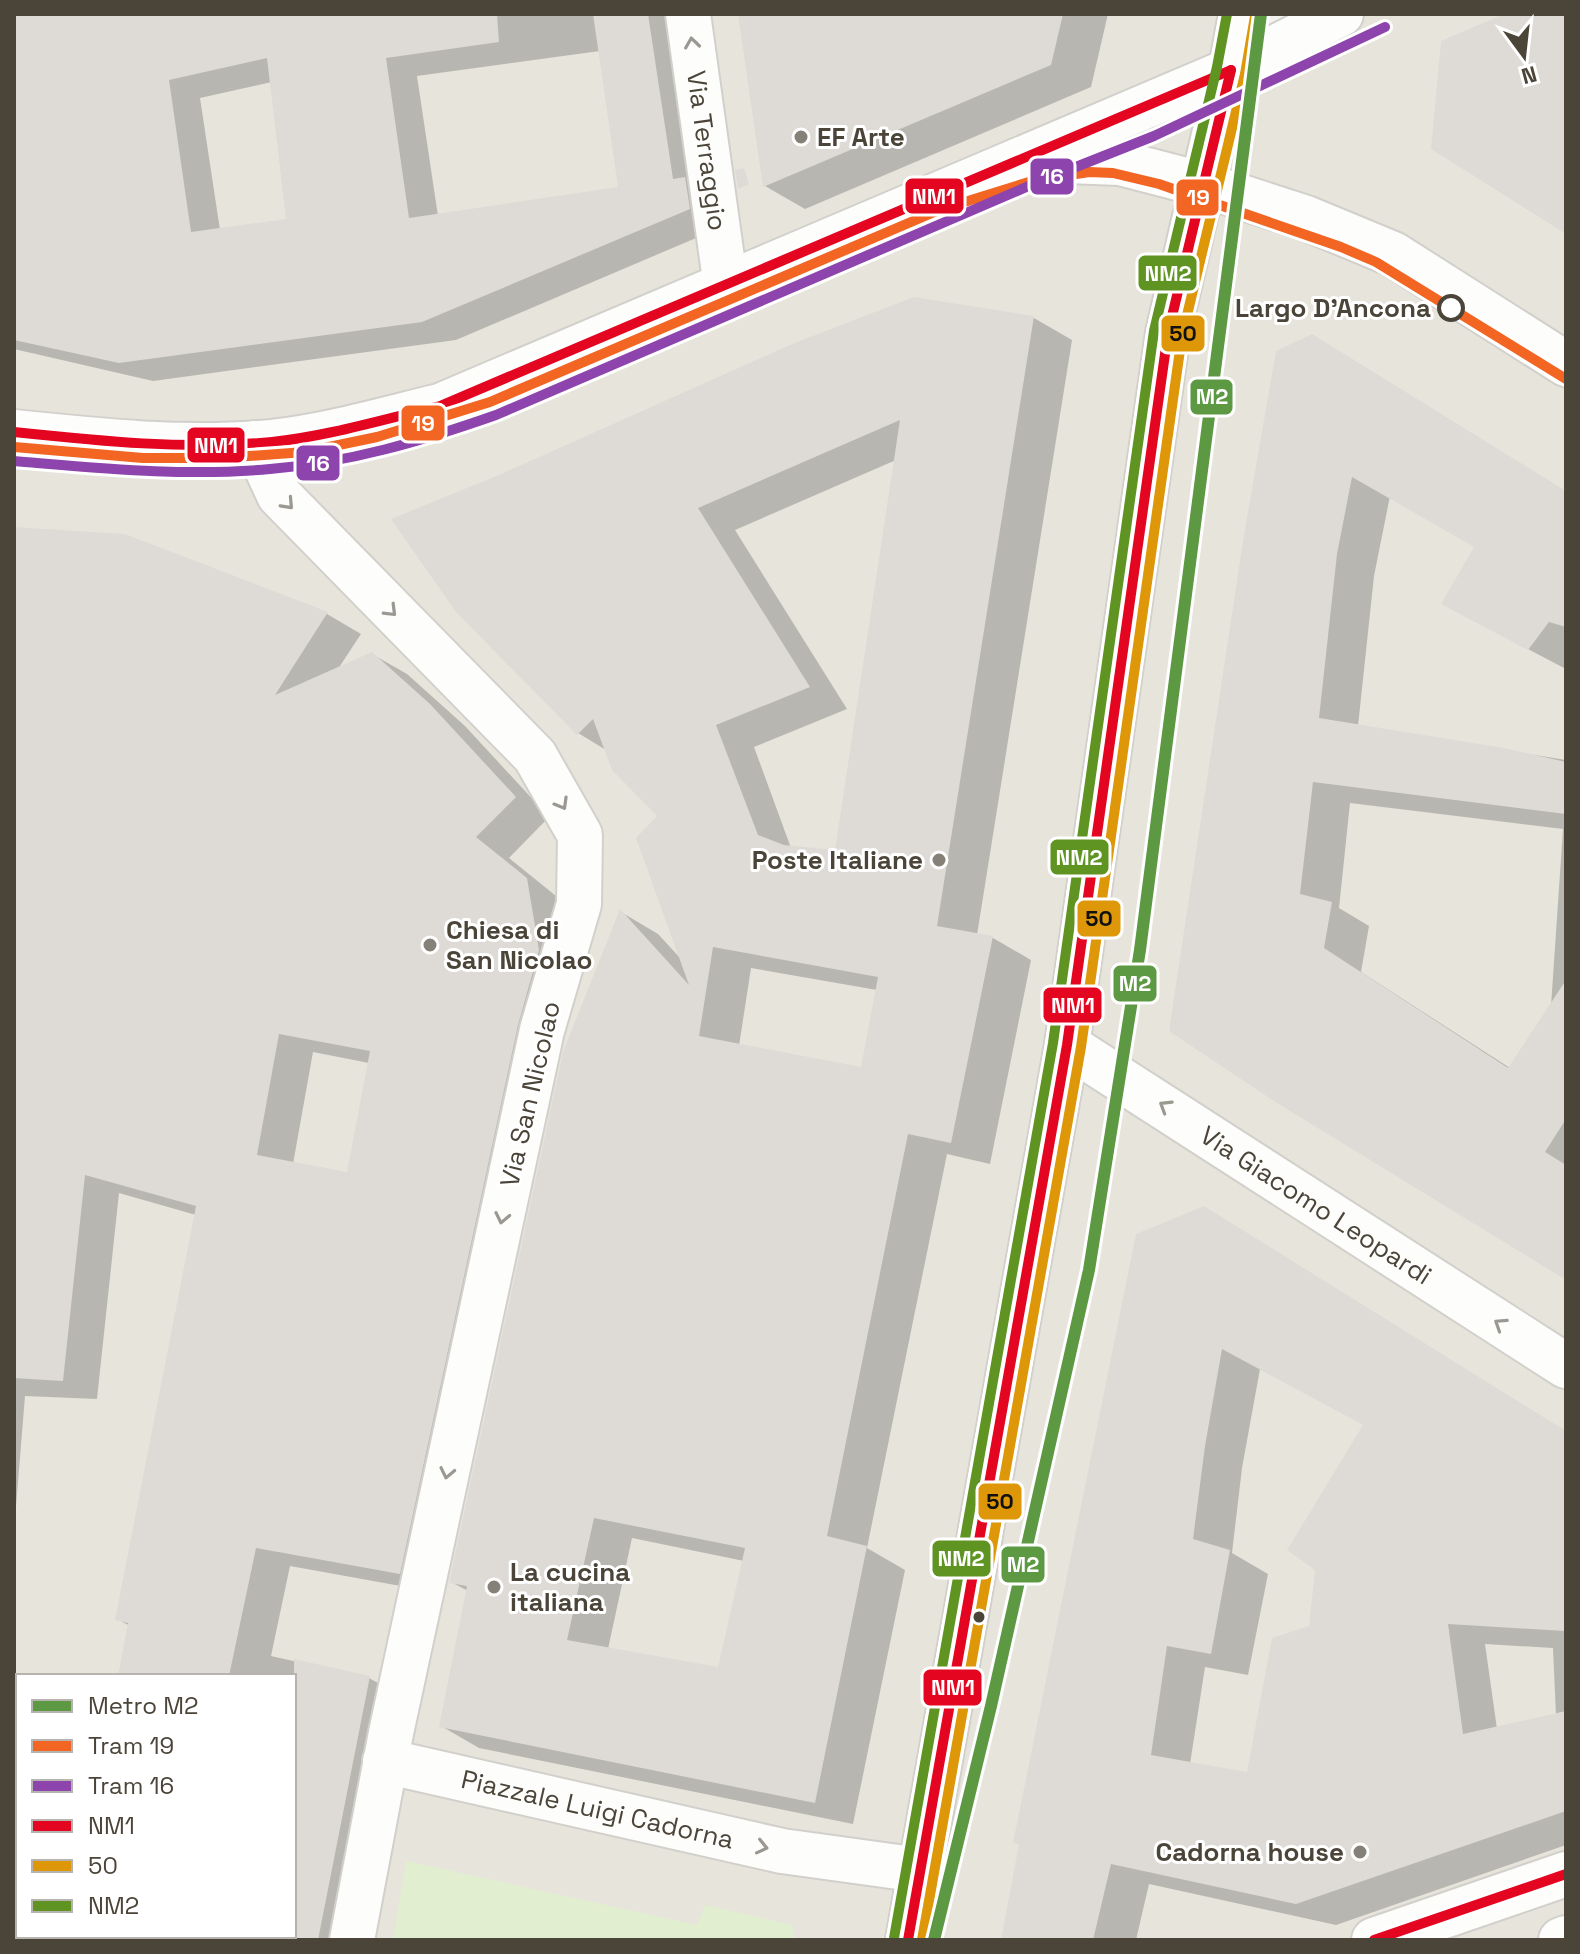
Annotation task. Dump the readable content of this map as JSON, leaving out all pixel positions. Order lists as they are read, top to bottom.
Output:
{
  "streets": {
    "street": [
      "Via Terraggio",
      "Via San Nicolao",
      "Via Giacomo Leopardi",
      "Piazzale Luigi Cadorna"
    ]
  },
  "crossings": [
    ["Via San Nicolao", "Piazzale Luigi Cadorna"]
  ],
  "one_way": [
    "Via Terraggio",
    "Via San Nicolao",
    "Via Giacomo Leopardi",
    "Piazzale Luigi Cadorna"
  ],
  "places": [
    "EF Arte",
    "Largo D'Ancona",
    "Poste Italiane",
    "Chiesa di San Nicolao",
    "La cucina italiana",
    "Cadorna house"
  ],
  "lines": [
    "metro line M2",
    "transit line NM2",
    "transit line 50",
    "tram line 16",
    "transit line NM1",
    "tram line 19"
  ],
  "legend": [
    "Metro M2",
    "Tram 19",
    "Tram 16",
    "NM1",
    "50",
    "NM2"
  ],
  "north": "bottom"
}
